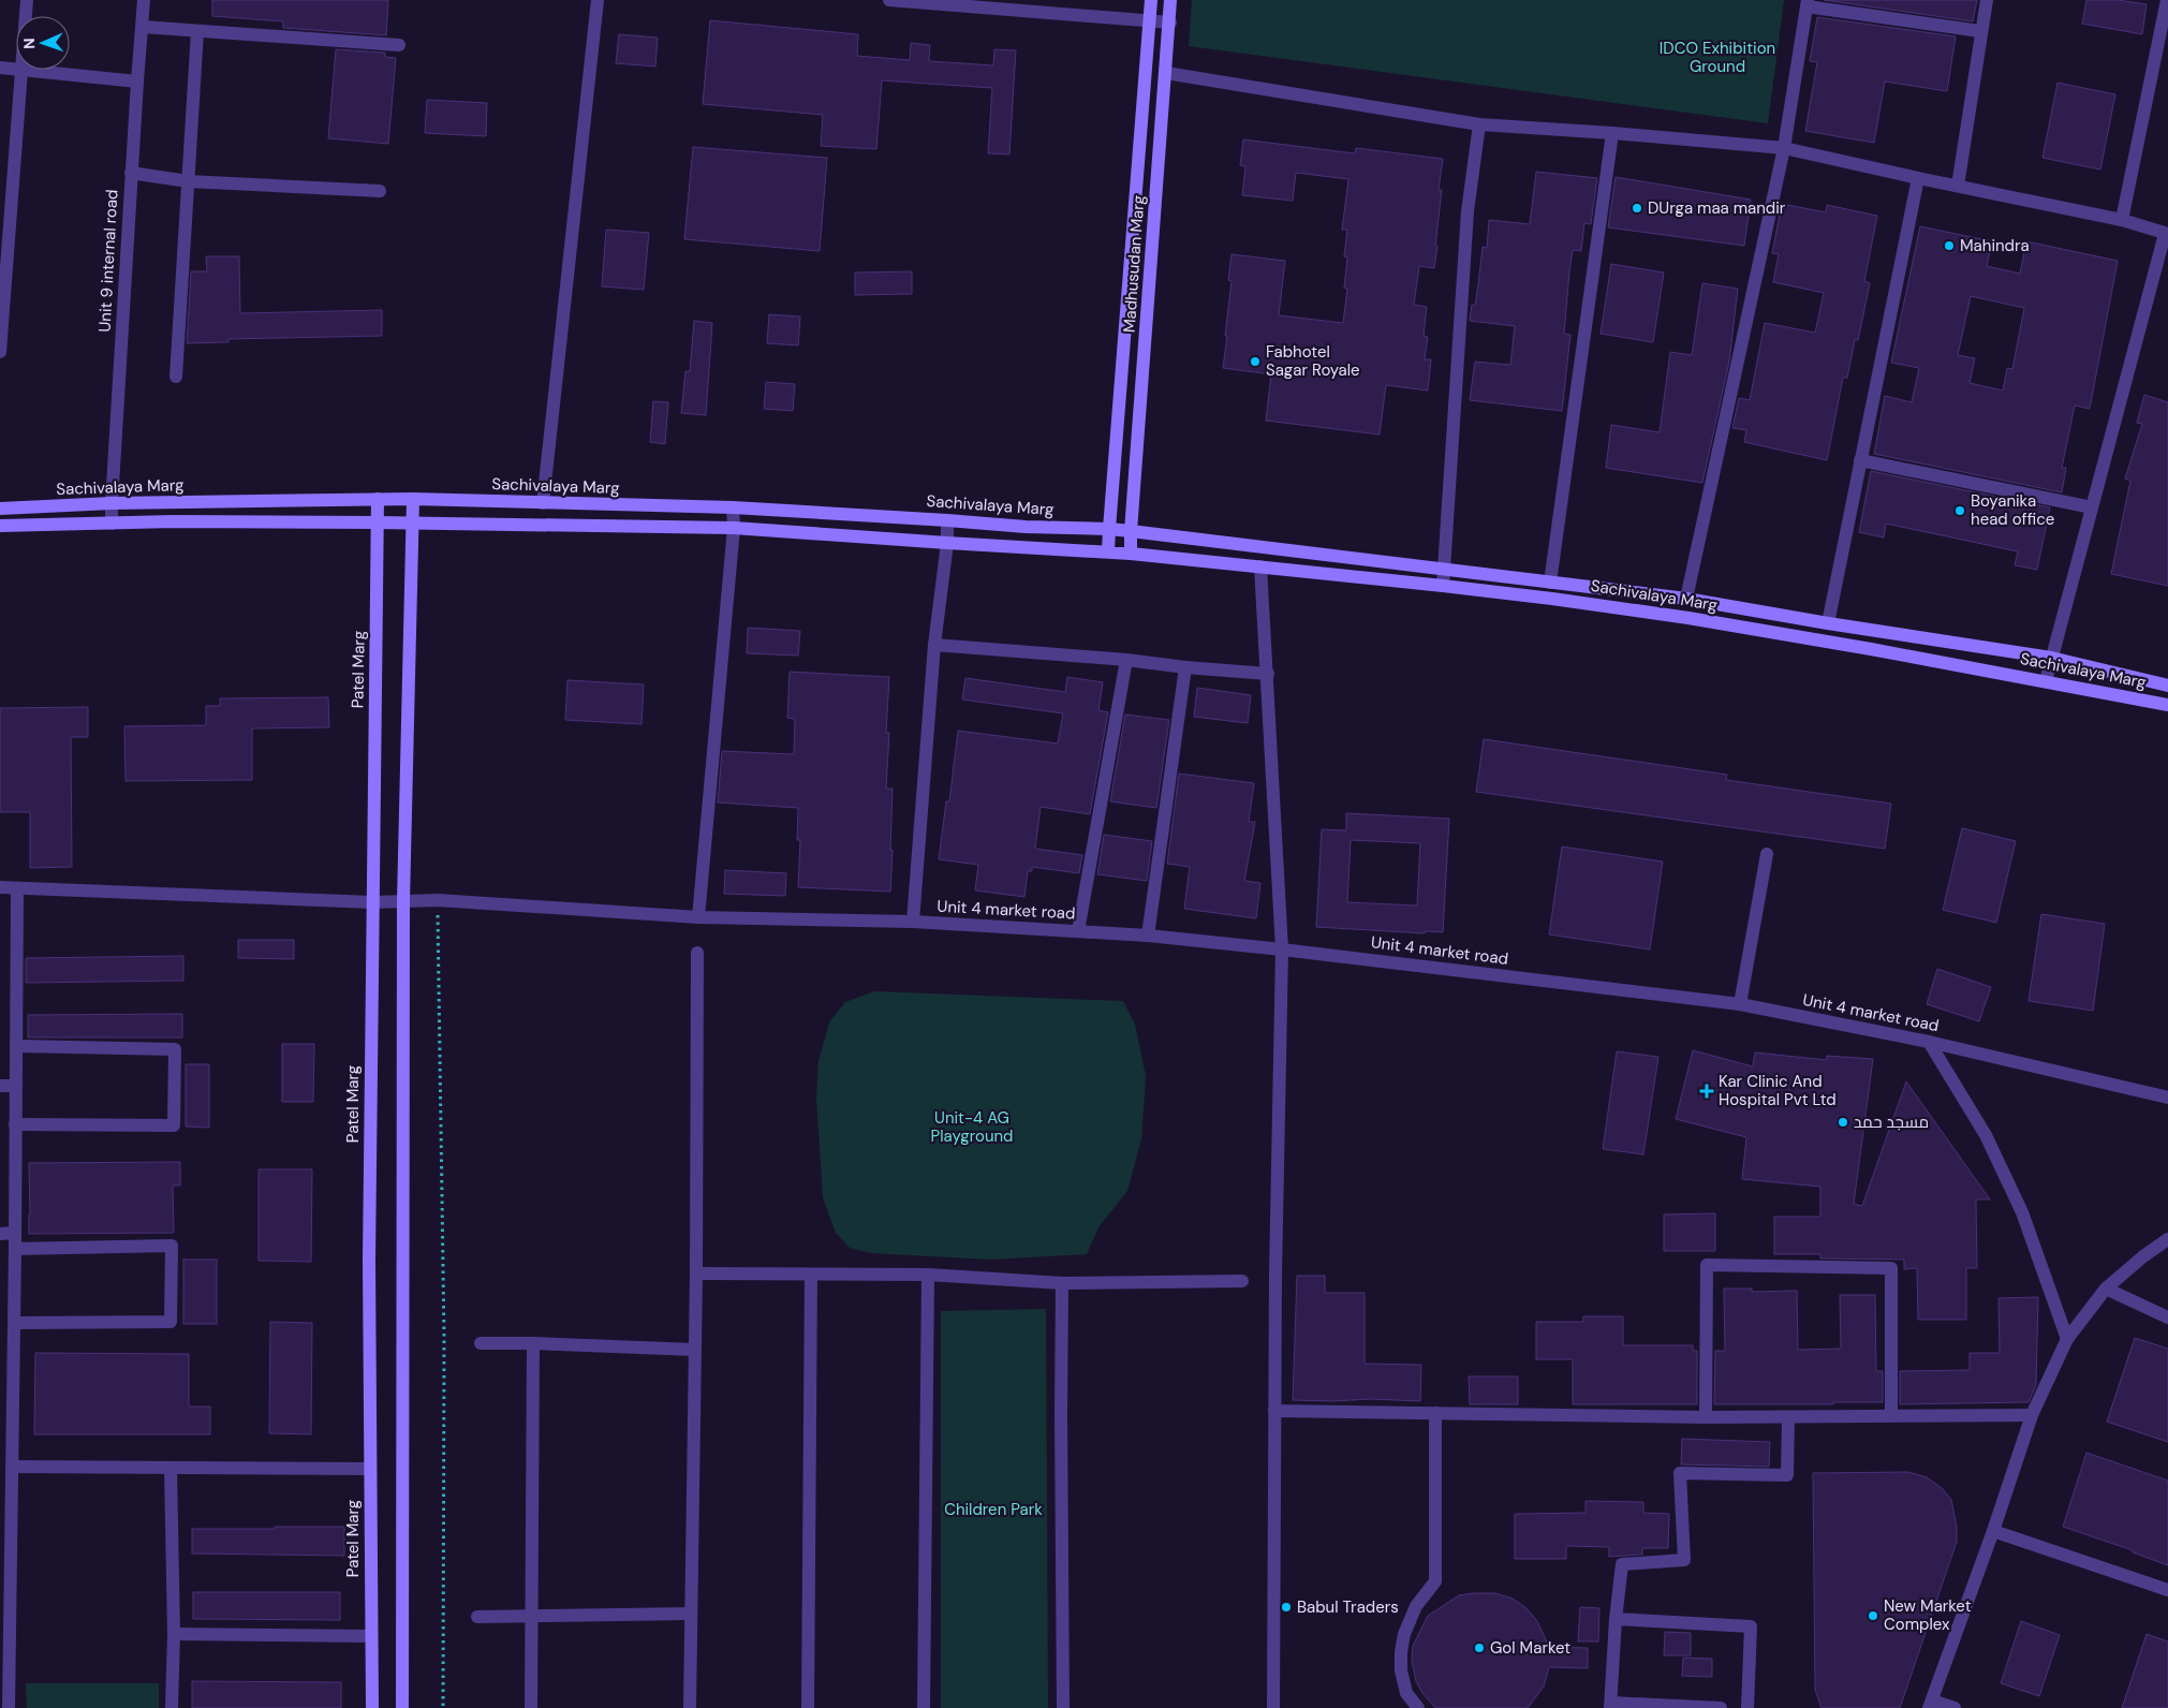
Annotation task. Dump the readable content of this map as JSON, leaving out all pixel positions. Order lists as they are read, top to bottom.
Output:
{
  "streets": {
    "street": [
      "Unit 9 internal road",
      "Madhusudan Marg",
      "Sachivalaya Marg",
      "Patel Marg",
      "Unit 4 market road"
    ]
  },
  "crossings": [
    ["Unit 9 internal road", "Sachivalaya Marg"],
    ["Madhusudan Marg", "Sachivalaya Marg"],
    ["Sachivalaya Marg", "Patel Marg"],
    ["Patel Marg", "Unit 4 market road"]
  ],
  "parks": ["IDCO Exhibition Ground", "Unit-4 AG Playground", "Children Park"],
  "places": {
    "other": [
      "DUrga maa mandir",
      "Mahindra",
      "Fabhotel Sagar Royale",
      "Boyanika head office",
      "مسجد حمد",
      "Babul Traders",
      "New Market Complex",
      "Gol Market"
    ],
    "health": ["Kar Clinic And Hospital Pvt Ltd"]
  },
  "north": "left"
}
